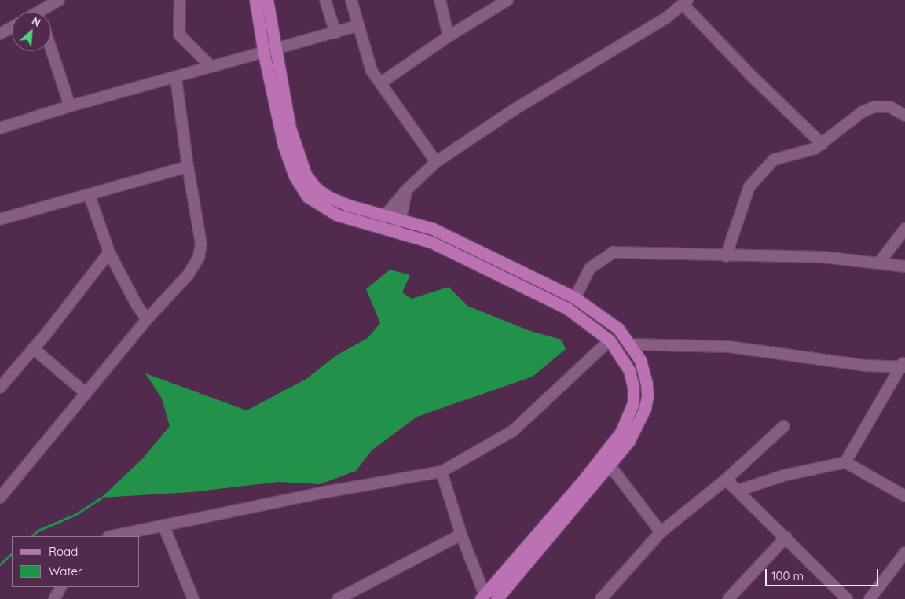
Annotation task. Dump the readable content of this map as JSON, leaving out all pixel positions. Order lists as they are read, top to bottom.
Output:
{
  "legend": ["Road", "Water"],
  "scale_bar": "100 m",
  "north": "top right"
}
